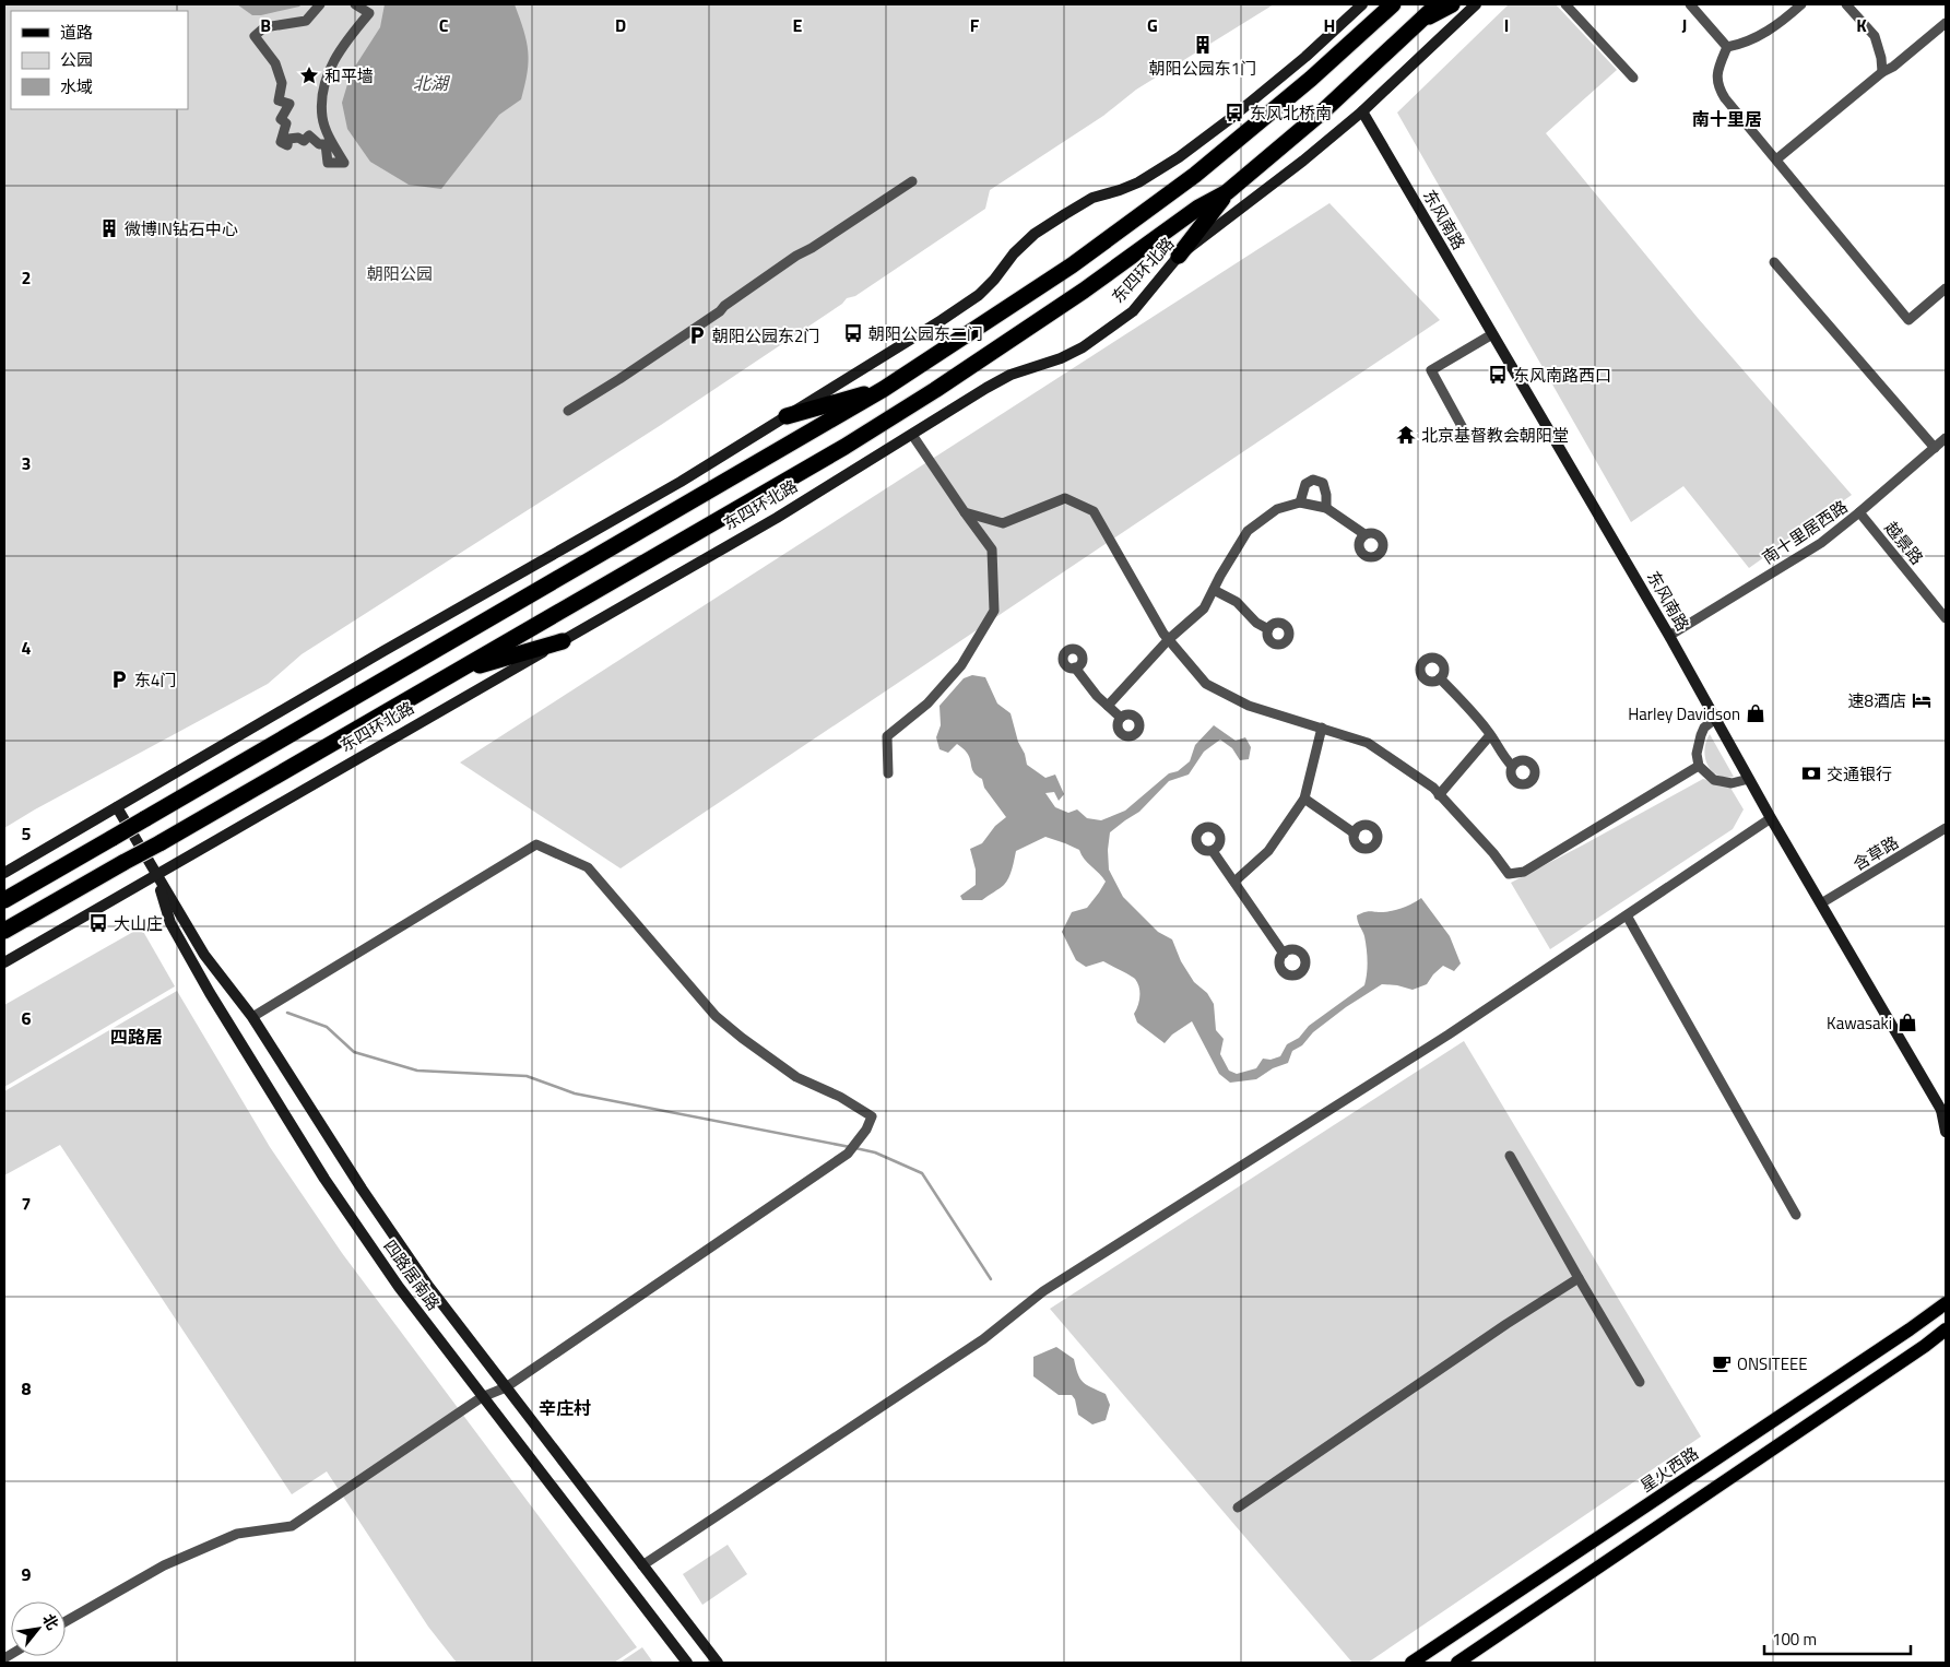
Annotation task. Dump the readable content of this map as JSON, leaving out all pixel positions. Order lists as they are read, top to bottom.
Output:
{
  "streets": {
    "highway": ["东四环北路"],
    "main road": ["星火西路"],
    "street": [
      "东风南路",
      "南十里居西路",
      "越景路",
      "含草路",
      "四路居南路"
    ]
  },
  "crossings": [
    ["东风南路", "东四环北路"],
    ["东风南路", "南十里居西路"],
    ["东风南路", "含草路"],
    ["东四环北路", "四路居南路"],
    ["南十里居西路", "越景路"]
  ],
  "districts": ["南十里居", "四路居", "辛庄村"],
  "water": ["北湖"],
  "parks": ["朝阳公园"],
  "places": {
    "building": ["朝阳公园东1门", "微博IN钻石中心"],
    "place": ["和平墙"],
    "bus stop": [
      "东风北桥南",
      "朝阳公园东二门",
      "东风南路西口",
      "大山庄"
    ],
    "parking": ["朝阳公园东2门", "东4门"],
    "temple": ["北京基督教会朝阳堂"],
    "hotel": ["速8酒店"],
    "shop": ["Harley Davidson", "Kawasaki"],
    "bank": ["交通银行"],
    "cafe": ["ONSITEEE"]
  },
  "legend": ["道路", "公园", "水域"],
  "scale_bar": "100 m",
  "north": "top right",
  "grid": {
    "columns": [
      "B",
      "C",
      "D",
      "E",
      "F",
      "G",
      "H",
      "I",
      "J",
      "K"
    ],
    "rows": [
      "2",
      "3",
      "4",
      "5",
      "6",
      "7",
      "8",
      "9"
    ]
  }
}
